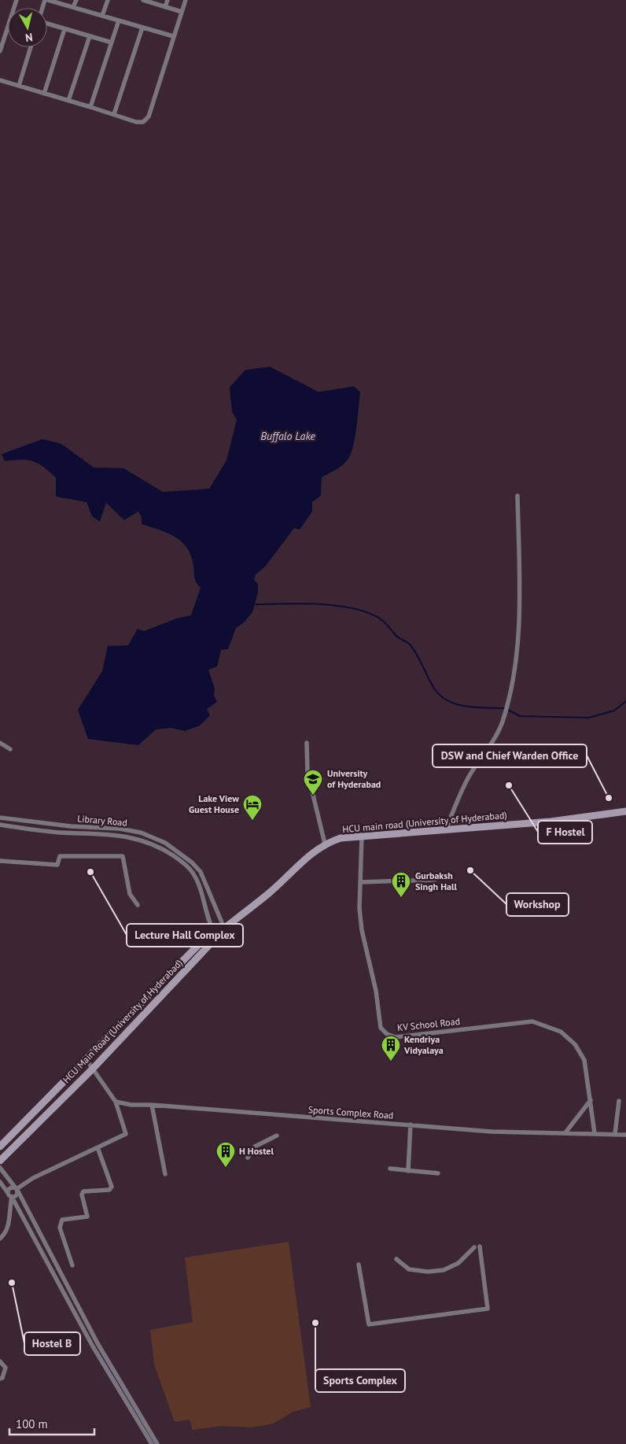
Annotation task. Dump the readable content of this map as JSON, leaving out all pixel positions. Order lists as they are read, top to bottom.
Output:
{
  "streets": {
    "street": [
      "Library Road",
      "HCU main road (University of Hyderabad)",
      "HCU Main Road (University of Hyderabad)",
      "KV School Road",
      "Sports Complex Road"
    ]
  },
  "crossings": [
    ["Library Road", "HCU main road (University of Hyderabad)"],
    ["HCU main road (University of Hyderabad)", "HCU Main Road (University of Hyderabad)"],
    ["HCU main road (University of Hyderabad)", "KV School Road"],
    ["KV School Road", "Sports Complex Road"]
  ],
  "water": ["Buffalo Lake"],
  "places": {
    "other": [
      "F Hostel",
      "DSW and Chief Warden Office",
      "Workshop",
      "Lecture Hall Complex",
      "Hostel B",
      "Sports Complex"
    ],
    "school or university": ["University of Hyderabad"],
    "hotel": ["Lake View Guest House"],
    "building": ["Gurbaksh Singh Hall", "Kendriya Vidyalaya", "H Hostel"]
  },
  "scale_bar": "100 m",
  "north": "bottom"
}
